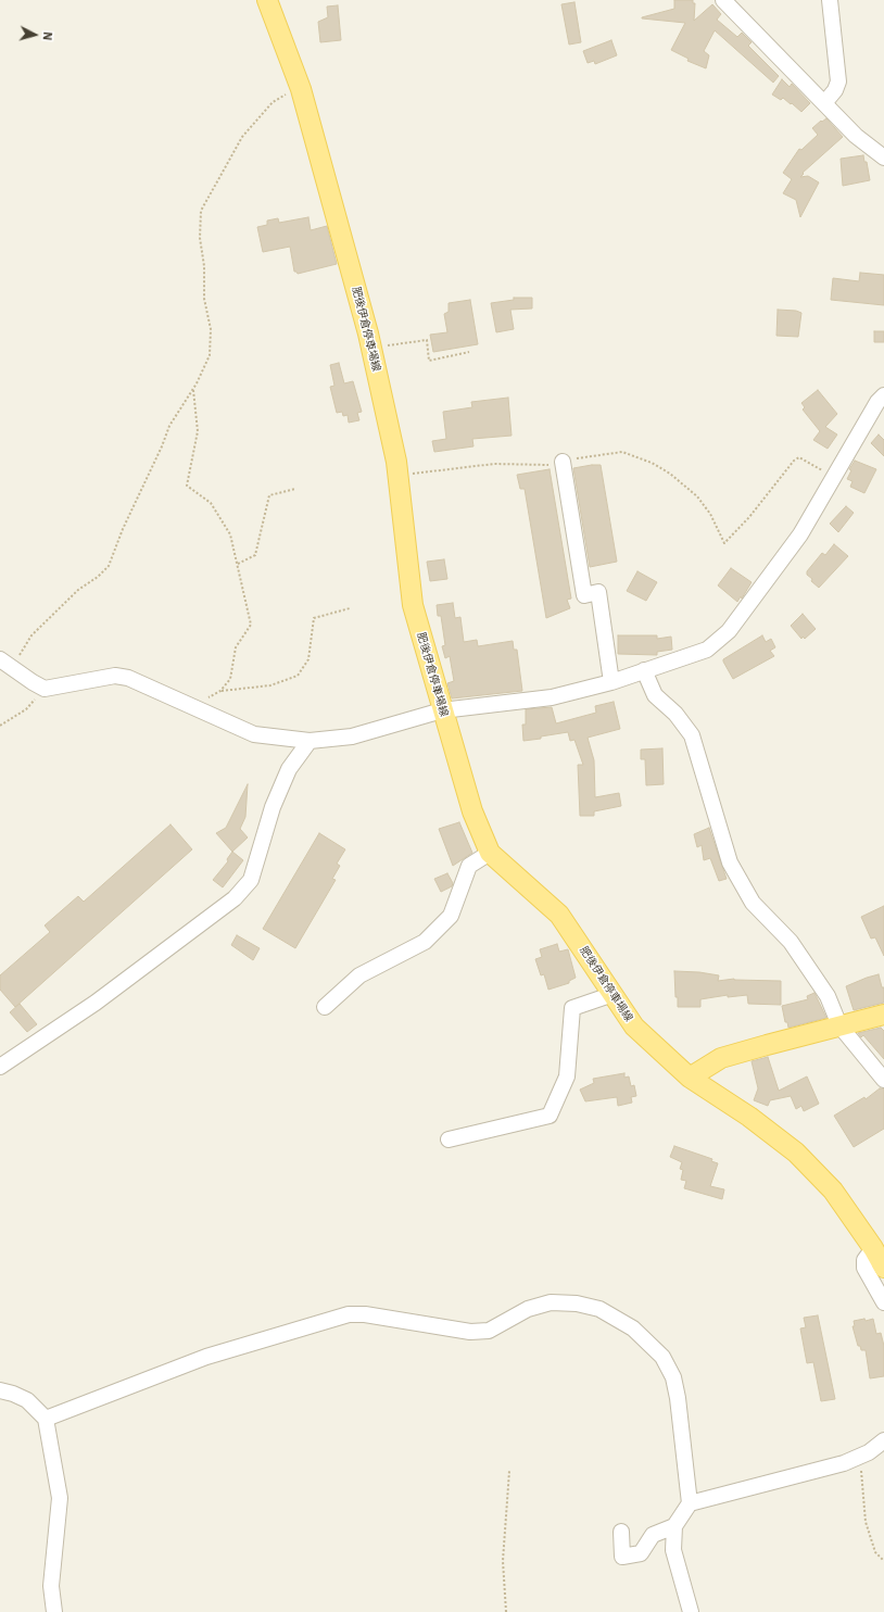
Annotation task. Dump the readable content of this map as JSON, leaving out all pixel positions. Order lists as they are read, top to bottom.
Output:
{
  "streets": {
    "main road": ["肥後伊倉停車場線"]
  },
  "north": "right"
}
